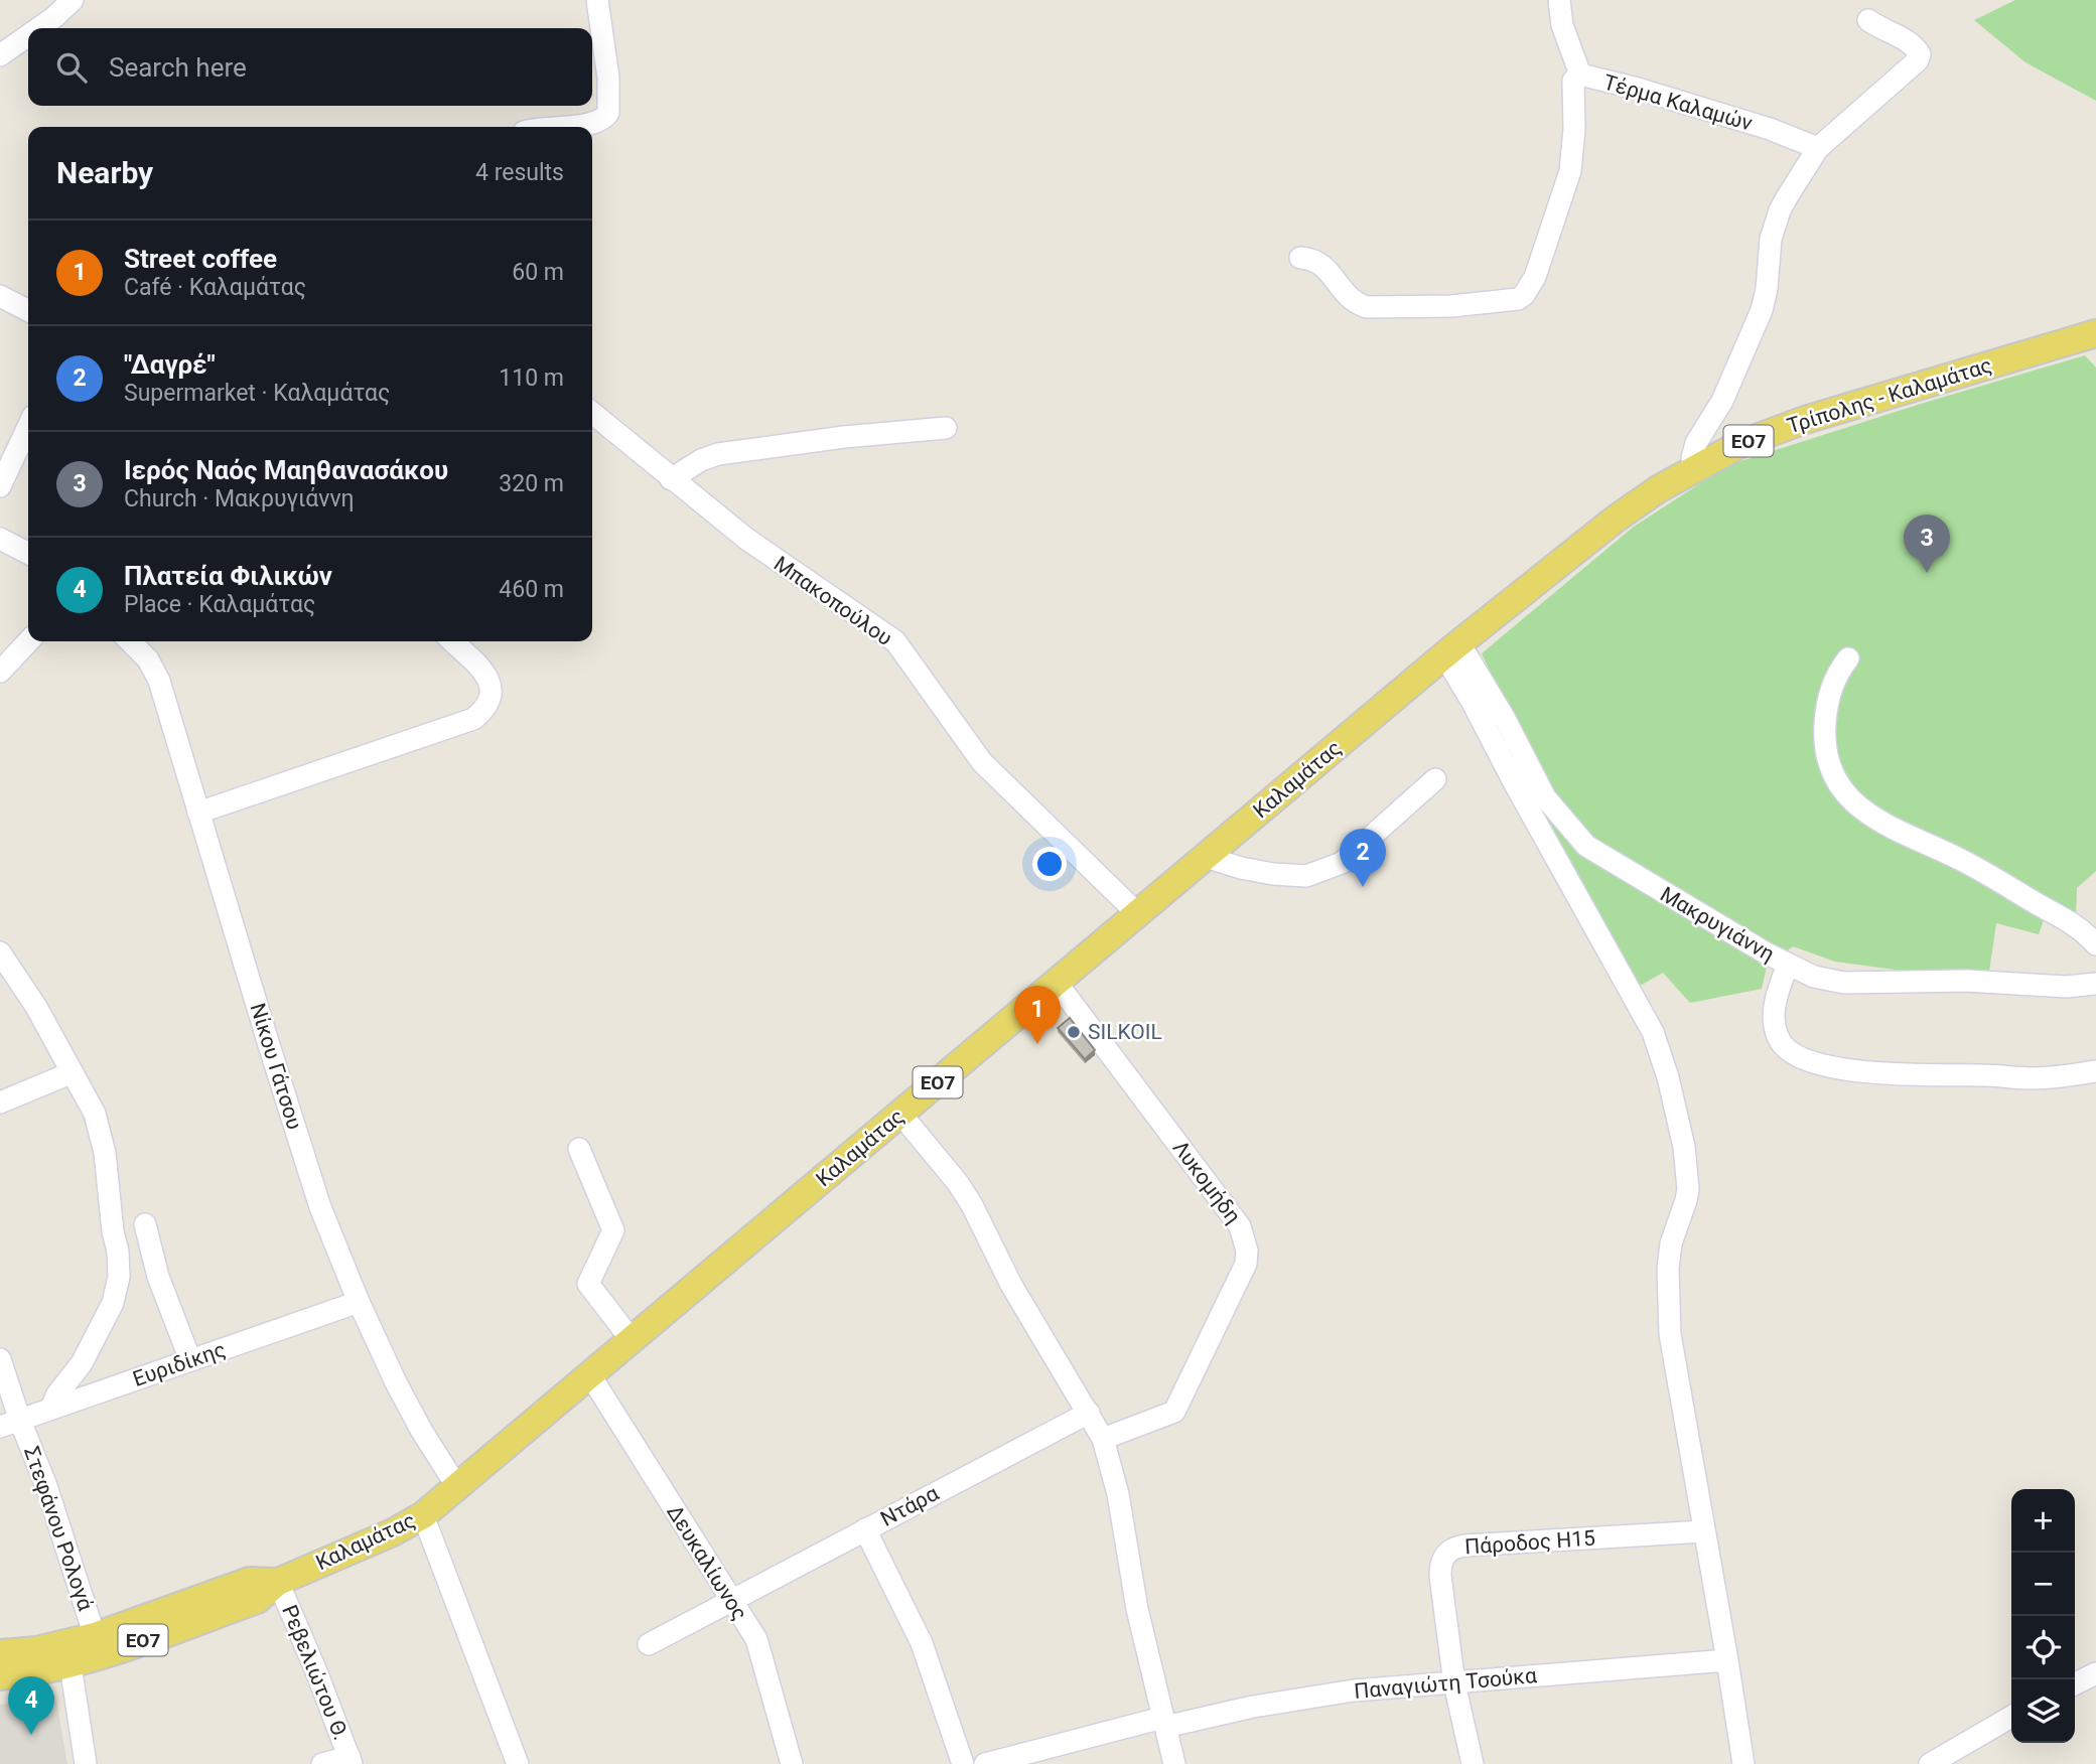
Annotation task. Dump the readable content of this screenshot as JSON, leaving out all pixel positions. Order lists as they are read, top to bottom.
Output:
{
  "streets": {
    "main road": ["Τρίπολης - Καλαμάτας", "ΕΟ7", "Καλαμάτας"],
    "street": [
      "Τέρμα Καλαμών",
      "Μπακοπούλου",
      "Μακρυγιάννη",
      "Νίκου Γάτσου",
      "Λυκομήδη",
      "Ευριδίκης",
      "Ντάρα",
      "Στεφάνου Ρολογά",
      "Πάροδος Η15",
      "Δευκαλίωνος",
      "Ρεβελιώτου Θ.",
      "Παναγιώτη Τσούκα"
    ]
  },
  "crossings": [
    ["Τρίπολης - Καλαμάτας", "Καλαμάτας"],
    ["Τρίπολης - Καλαμάτας", "Μακρυγιάννη"],
    ["Μπακοπούλου", "Καλαμάτας"],
    ["Καλαμάτας", "Μακρυγιάννη"],
    ["Καλαμάτας", "Νίκου Γάτσου"],
    ["Καλαμάτας", "Λυκομήδη"],
    ["Καλαμάτας", "Στεφάνου Ρολογά"],
    ["Καλαμάτας", "Δευκαλίωνος"],
    ["Καλαμάτας", "Ρεβελιώτου Θ."],
    ["Νίκου Γάτσου", "Ευριδίκης"],
    ["Ευριδίκης", "Στεφάνου Ρολογά"],
    ["Ντάρα", "Δευκαλίωνος"],
    ["Πάροδος Η15", "Παναγιώτη Τσούκα"]
  ],
  "places": ["SILKOIL"],
  "page": {
    "search": "Search here",
    "heading": ["Nearby", "4 results"],
    "list": [
      {
        "mark": "1",
        "name": "Street coffee",
        "note": "Café · Καλαμάτας",
        "value": "60 m"
      },
      {
        "mark": "2",
        "name": "\"Δαγρέ\"",
        "note": "Supermarket · Καλαμάτας",
        "value": "110 m"
      },
      {
        "mark": "3",
        "name": "Ιερός Ναός Μαηθανασάκου",
        "note": "Church · Μακρυγιάννη",
        "value": "320 m"
      },
      {
        "mark": "4",
        "name": "Πλατεία Φιλικών",
        "note": "Place · Καλαμάτας",
        "value": "460 m"
      }
    ],
    "pins": [
      "3",
      "2",
      "1",
      "4"
    ],
    "map_buttons": ["+", "−"]
  }
}
